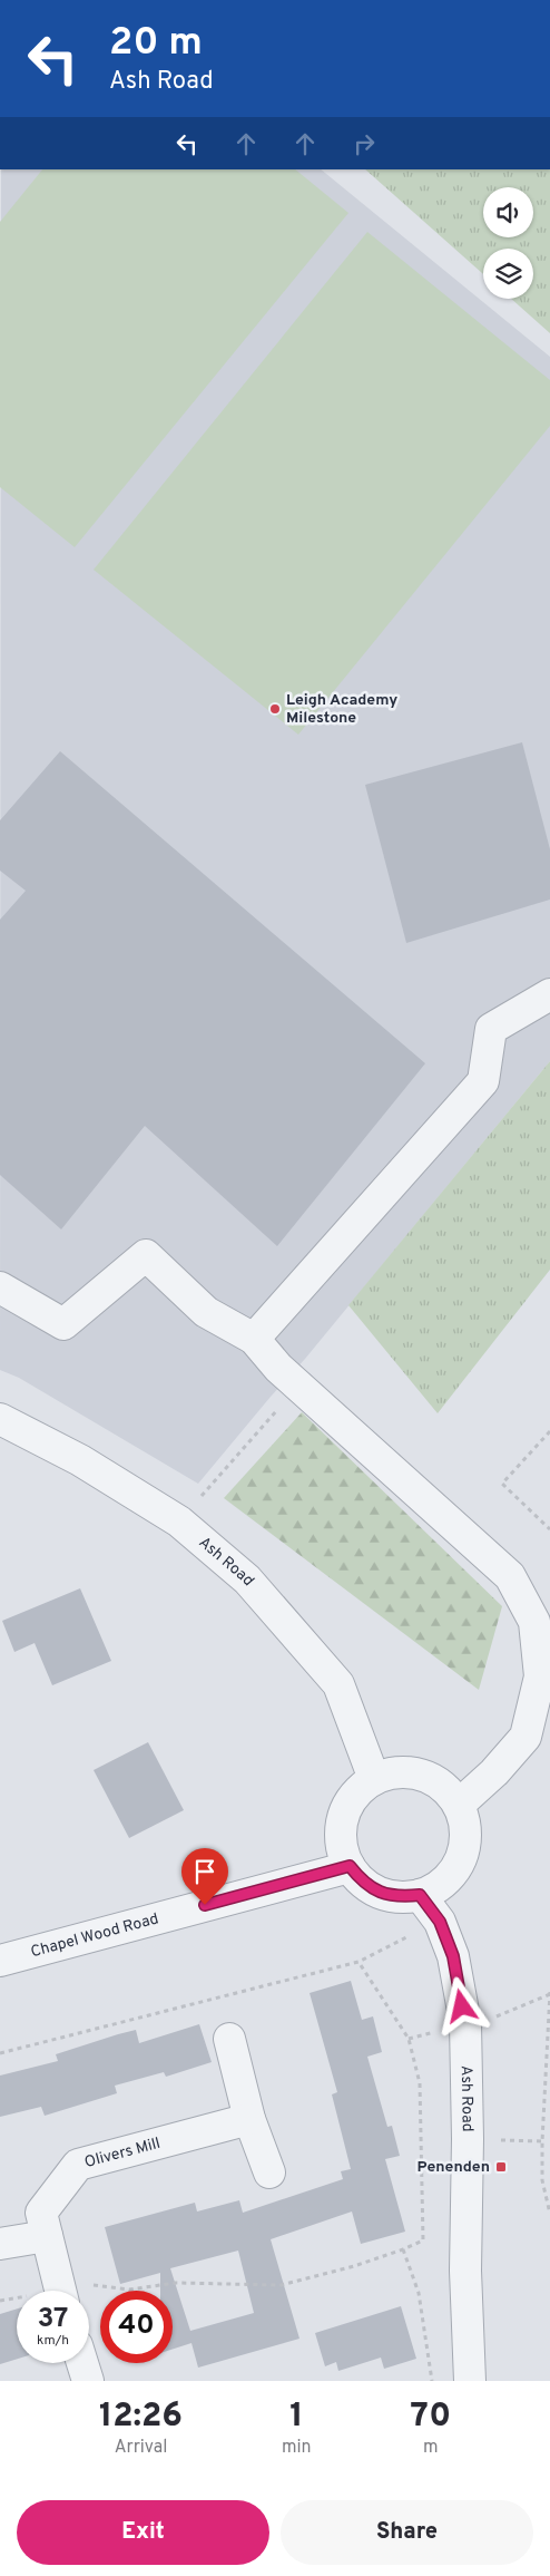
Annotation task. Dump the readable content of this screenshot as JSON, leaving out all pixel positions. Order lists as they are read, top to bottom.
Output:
{
  "streets": {
    "street": ["Ash Road", "Chapel Wood Road", "Olivers Mill"]
  },
  "crossings": [
    ["Ash Road", "Chapel Wood Road"]
  ],
  "places": {
    "other": ["Leigh Academy Milestone"],
    "transit": ["Penenden"]
  },
  "page": {
    "turn": ["20 m", "Ash Road"],
    "speed": "37 km/h",
    "limit": "40",
    "eta": [
      "12:26",
      "Arrival",
      "1",
      "min",
      "70",
      "m"
    ],
    "buttons": ["Exit", "Share"]
  }
}
